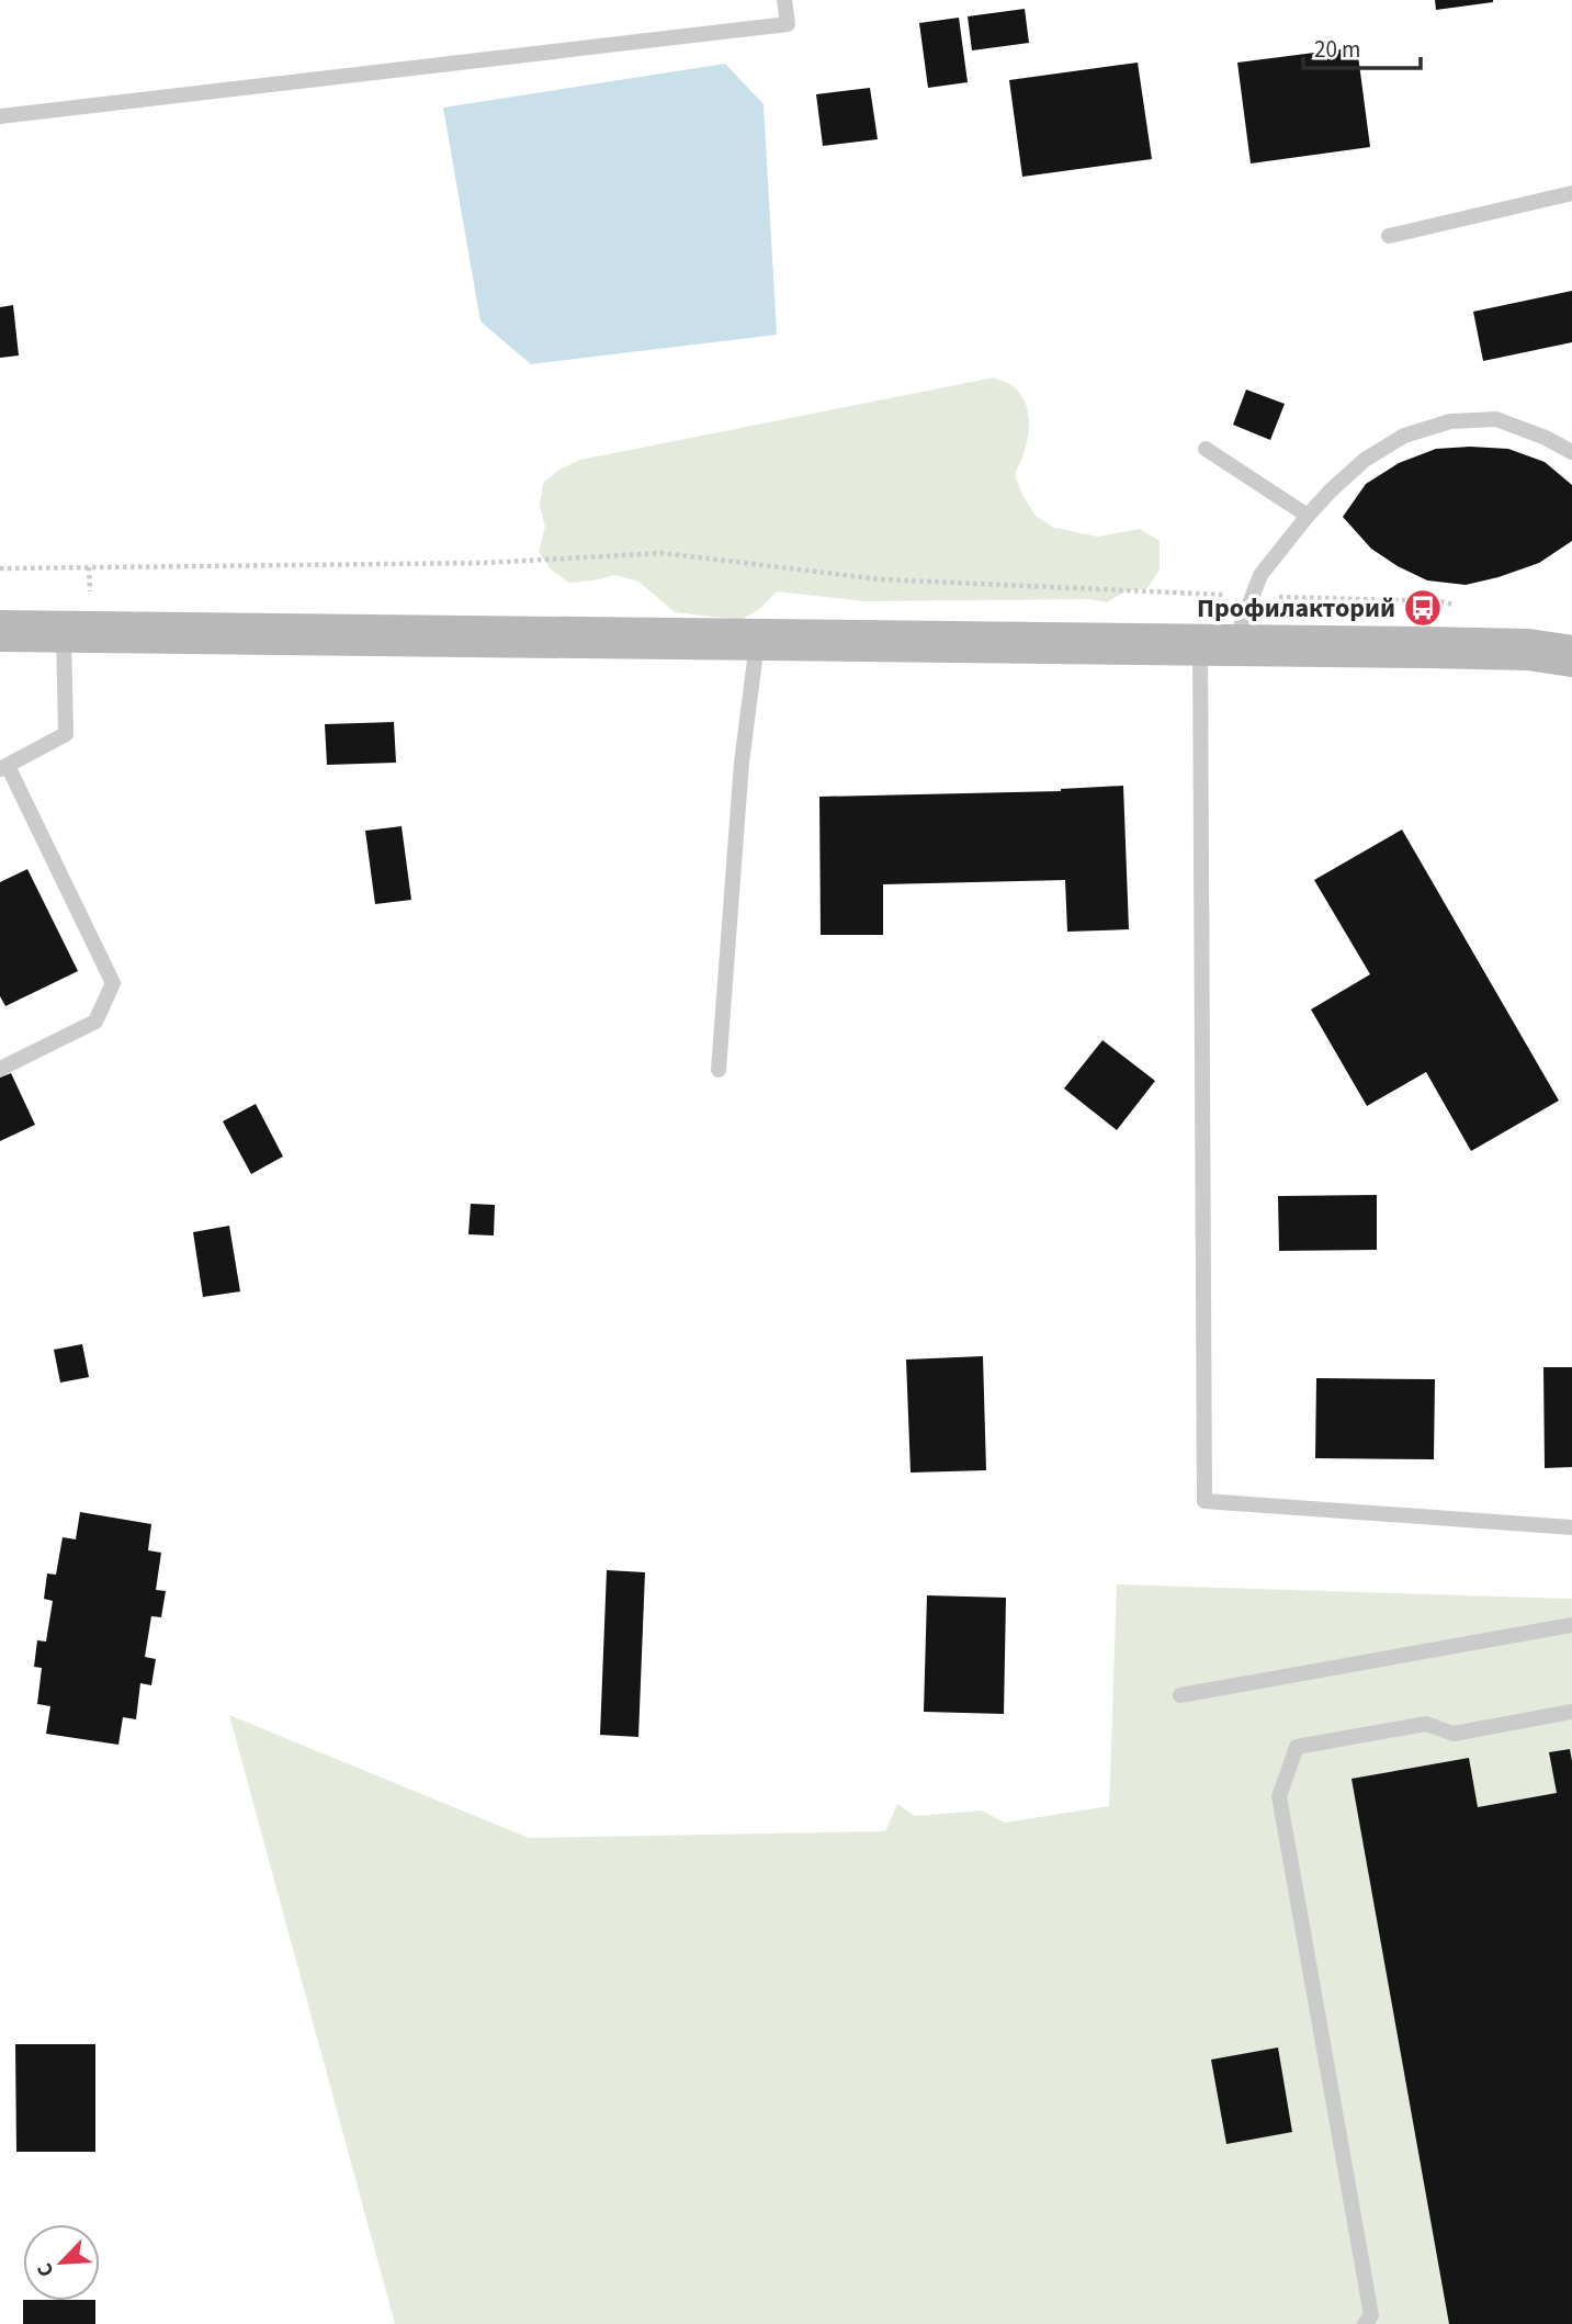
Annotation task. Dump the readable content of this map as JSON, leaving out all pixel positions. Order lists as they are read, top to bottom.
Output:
{
  "places": {
    "bus stop": ["Профилакторий"]
  },
  "scale_bar": "20 m",
  "north": "bottom left"
}
